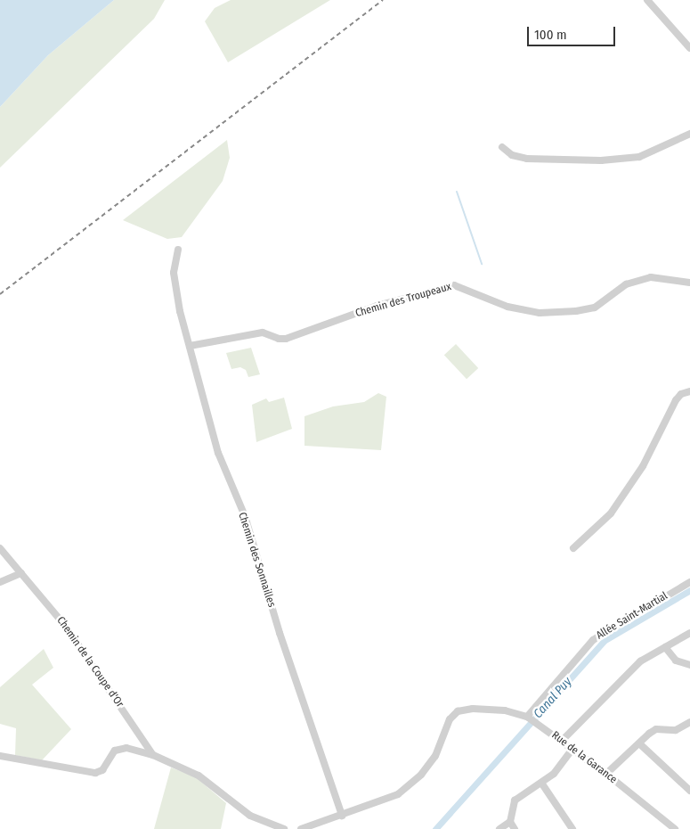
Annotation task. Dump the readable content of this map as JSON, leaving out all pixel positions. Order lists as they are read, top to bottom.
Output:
{
  "streets": {
    "street": [
      "Chemin des Troupeaux",
      "Chemin des Sonnailles",
      "Allée Saint-Martial",
      "Chemin de la Coupe d'Or",
      "Rue de la Garance"
    ]
  },
  "crossings": [
    ["Chemin des Troupeaux", "Chemin des Sonnailles"],
    ["Chemin des Sonnailles", "Rue de la Garance"],
    ["Allée Saint-Martial", "Rue de la Garance"]
  ],
  "water": ["Canal Puy"],
  "scale_bar": "100 m"
}
